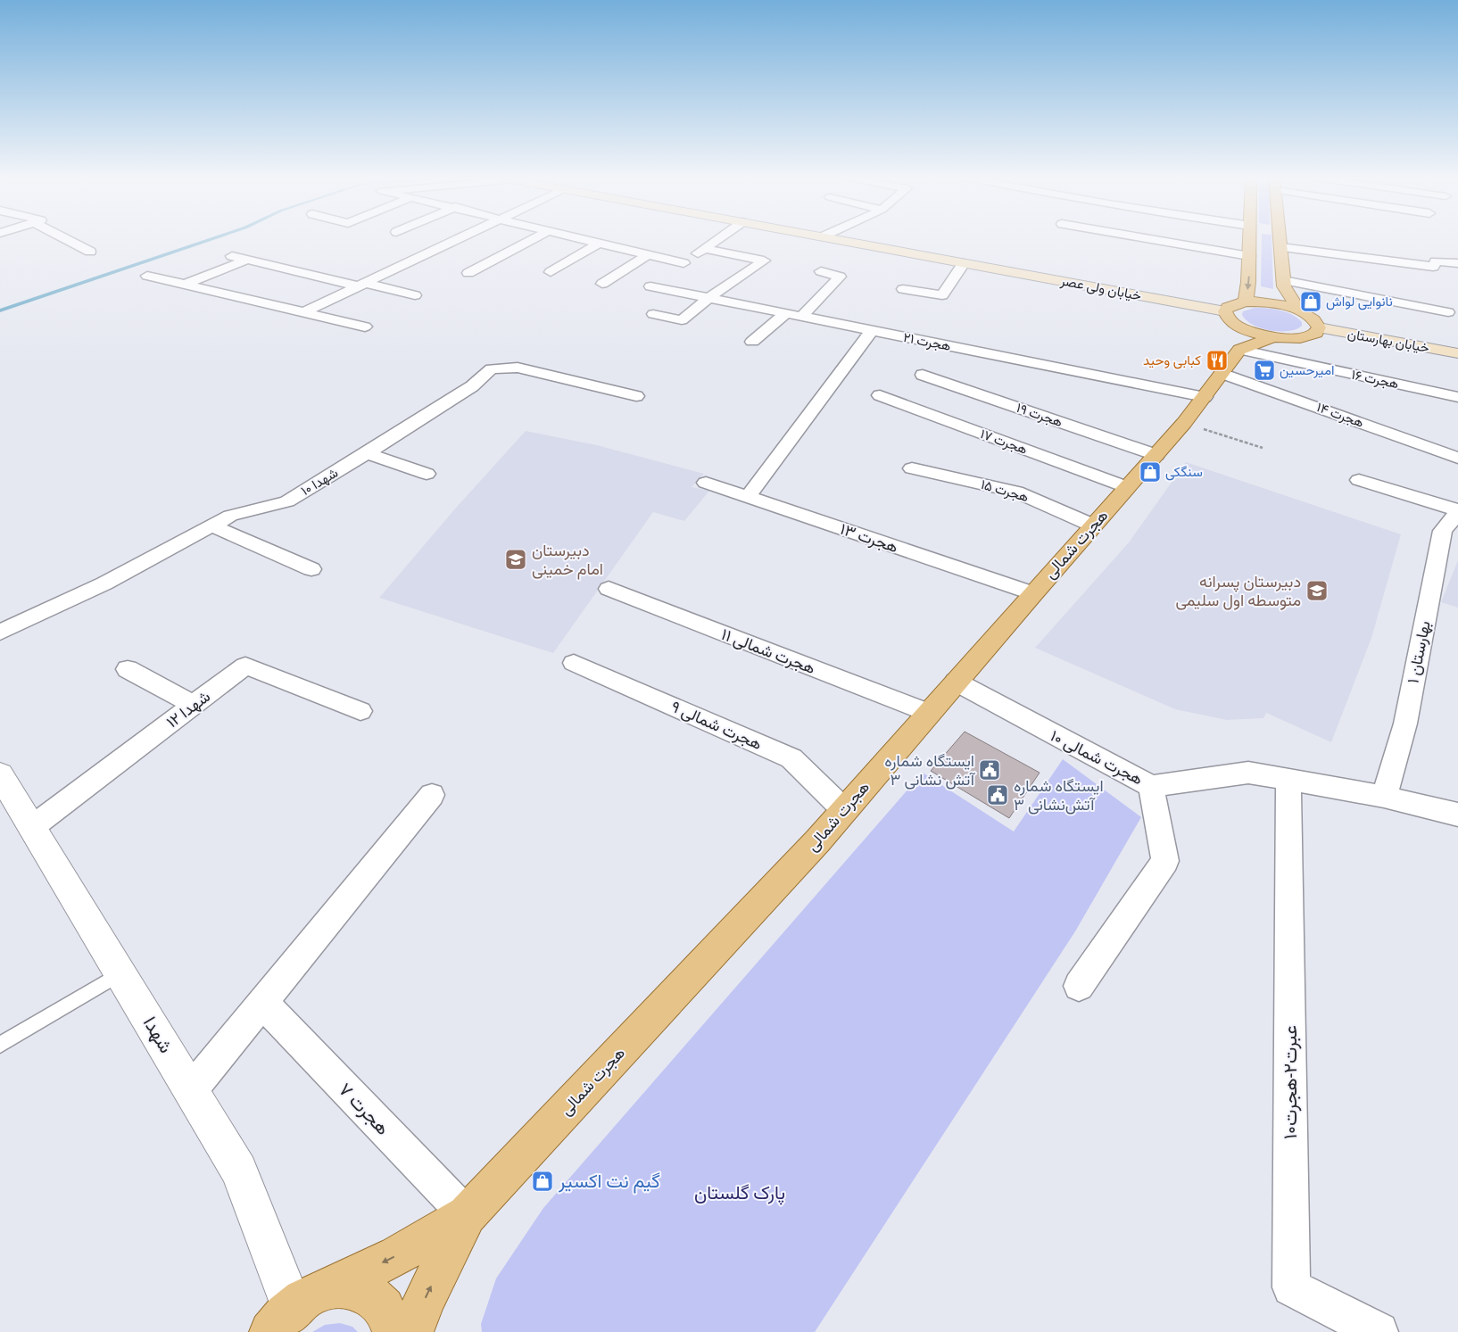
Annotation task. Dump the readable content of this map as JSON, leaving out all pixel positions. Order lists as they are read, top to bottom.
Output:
{
  "streets": {
    "main road": ["خیابان ولی عصر", "خیابان بهارستان", "هجرت شمالی"],
    "street": [
      "هجرت ۲۱",
      "هجرت ۱۶",
      "هجرت ۱۹",
      "هجرت ۱۴",
      "هجرت ۱۷",
      "شهدا ۱۰",
      "هجرت ۱۵",
      "هجرت ۱۳",
      "هجرت شمالی ۱۱",
      "بهارستان ۱",
      "شهدا ۱۲",
      "هجرت شمالی ۹",
      "هجرت شمالی ۱۰",
      "شهدا",
      "عبرت۲-هجرت۱۰",
      "هجرت ۷"
    ]
  },
  "crossings": [
    ["هجرت ۲۱", "هجرت شمالی"],
    ["هجرت ۱۶", "هجرت شمالی"],
    ["هجرت ۱۹", "هجرت شمالی"],
    ["هجرت ۱۴", "هجرت شمالی"],
    ["هجرت ۱۷", "هجرت شمالی"],
    ["هجرت ۱۵", "هجرت شمالی"],
    ["هجرت ۱۳", "هجرت شمالی"],
    ["هجرت شمالی", "هجرت شمالی ۱۱"],
    ["هجرت شمالی", "هجرت شمالی ۹"],
    ["هجرت شمالی", "هجرت شمالی ۱۰"],
    ["هجرت شمالی", "هجرت ۷"],
    ["بهارستان ۱", "هجرت شمالی ۱۰"],
    ["شهدا ۱۲", "شهدا"],
    ["هجرت شمالی ۱۰", "عبرت۲-هجرت۱۰"]
  ],
  "parks": ["پارک گلستان"],
  "places": {
    "shop": ["نانوایی لواش", "سنگکی", "گیم نت اکسیر"],
    "restaurant": ["کبابی وحید"],
    "supermarket": ["امیرحسین"],
    "school or university": ["دبیرستان امام خمینی", "دبیرستان پسرانه متوسطه اول سلیمی"],
    "public building": ["ایستگاه شماره ۳ آتش نشانی", "ایستگاه شماره ۳ آتش‌نشانی"]
  }
}
